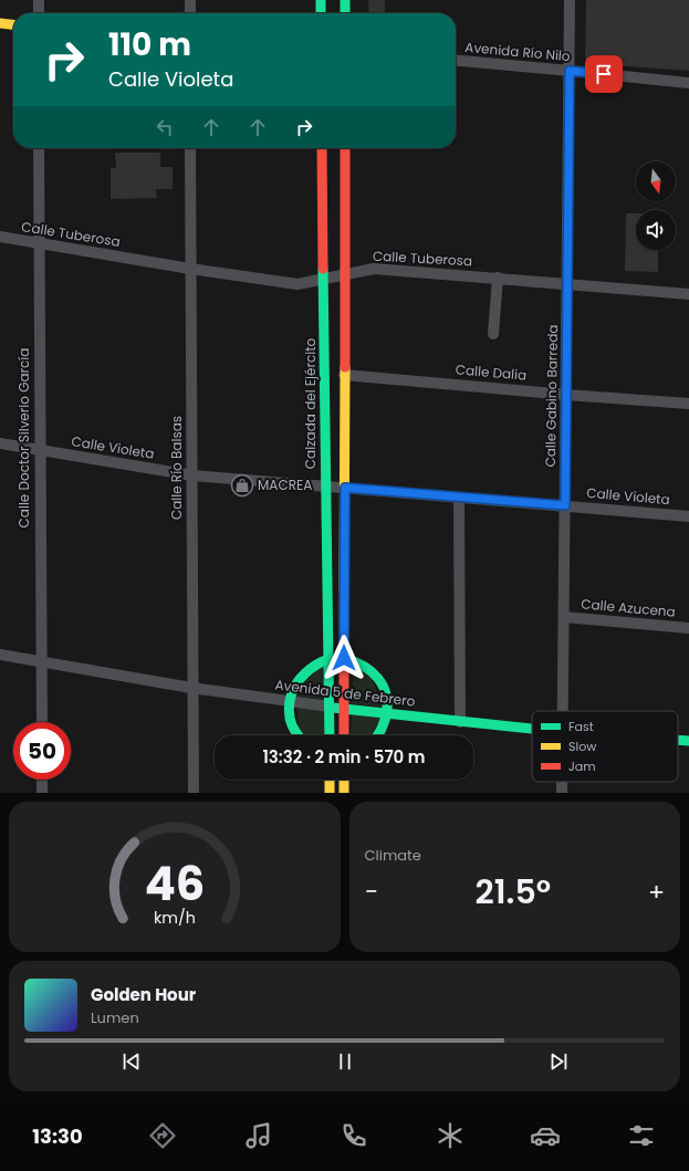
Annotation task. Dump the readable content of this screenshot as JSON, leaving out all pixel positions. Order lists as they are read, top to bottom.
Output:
{
  "streets": {
    "main road": ["Calzada del Ejército", "Avenida 5 de Febrero"],
    "street": [
      "Avenida Río Nilo",
      "Calle Tuberosa",
      "Calle Dalia",
      "Calle Gabino Barreda",
      "Calle Doctor Silverio García",
      "Calle Violeta",
      "Calle Río Balsas",
      "Calle Azucena"
    ]
  },
  "crossings": [
    ["Avenida Río Nilo", "Calle Gabino Barreda"],
    ["Calle Tuberosa", "Calle Gabino Barreda"],
    ["Calle Tuberosa", "Calzada del Ejército"],
    ["Calle Tuberosa", "Calle Doctor Silverio García"],
    ["Calle Tuberosa", "Calle Río Balsas"],
    ["Calle Dalia", "Calle Gabino Barreda"],
    ["Calle Gabino Barreda", "Calle Violeta"],
    ["Calle Gabino Barreda", "Calle Azucena"],
    ["Calzada del Ejército", "Calle Violeta"],
    ["Calzada del Ejército", "Avenida 5 de Febrero"],
    ["Calle Doctor Silverio García", "Calle Violeta"],
    ["Calle Doctor Silverio García", "Avenida 5 de Febrero"],
    ["Calle Violeta", "Calle Río Balsas"],
    ["Calle Río Balsas", "Avenida 5 de Febrero"]
  ],
  "places": {
    "shop": ["MACREA"]
  },
  "legend": ["Fast", "Slow", "Jam"],
  "north": "bottom",
  "page": {
    "turn": ["110 m", "Calle Violeta"],
    "limit": "50",
    "trip": "13:32 · 2 min · 570 m",
    "tile": "Climate",
    "heat": ["−", "21.5°", "+"],
    "song": ["Golden Hour", "Lumen"],
    "tabs": "13:30",
    "gauge": ["46", "km/h"]
  }
}
